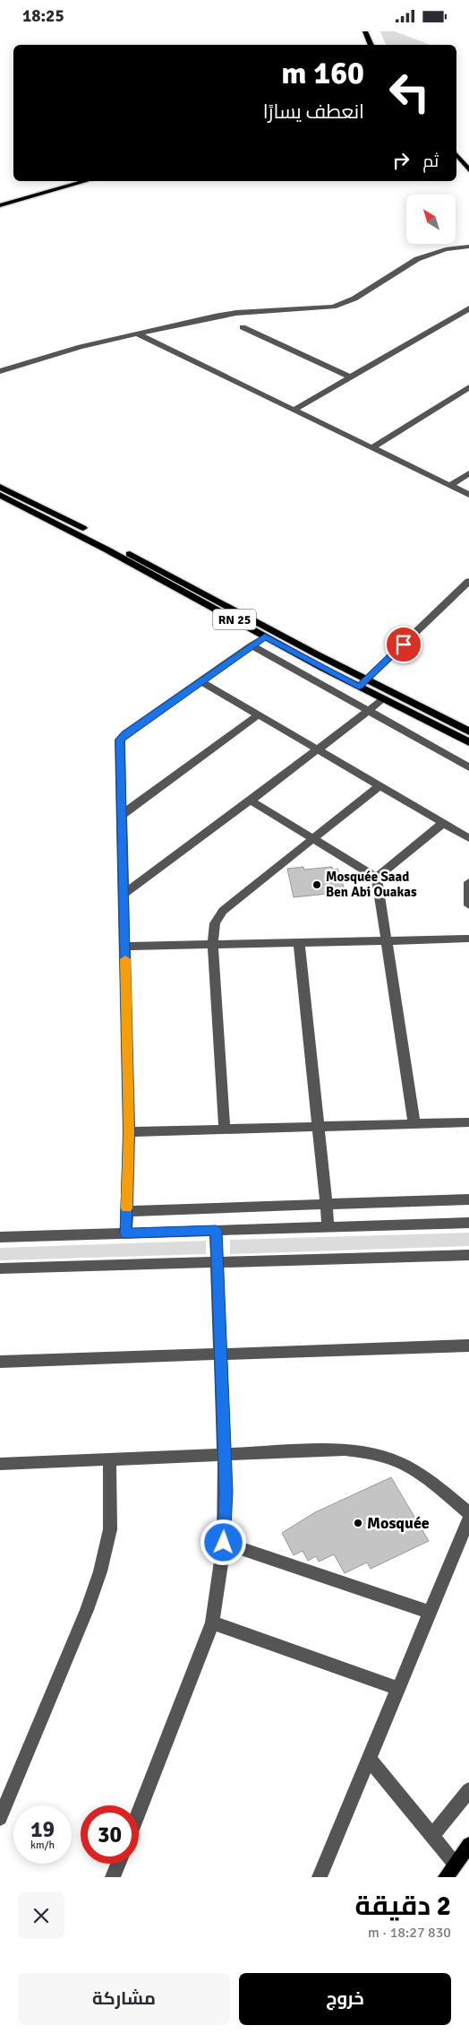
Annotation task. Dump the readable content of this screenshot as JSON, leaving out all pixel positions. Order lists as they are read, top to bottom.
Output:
{
  "streets": {
    "main road": ["RN 25"]
  },
  "places": ["Mosquée Saad Ben Abi Ouakas", "Mosquée"],
  "north": "top left",
  "page": {
    "status": "18:25",
    "turn": ["160 m", "انعطف يسارًا"],
    "then": "ثم",
    "speed": "19 km/h",
    "limit": "30",
    "heading": ["2 دقيقة", "830 m · 18:27"],
    "buttons": ["خروج", "مشاركة"]
  }
}
